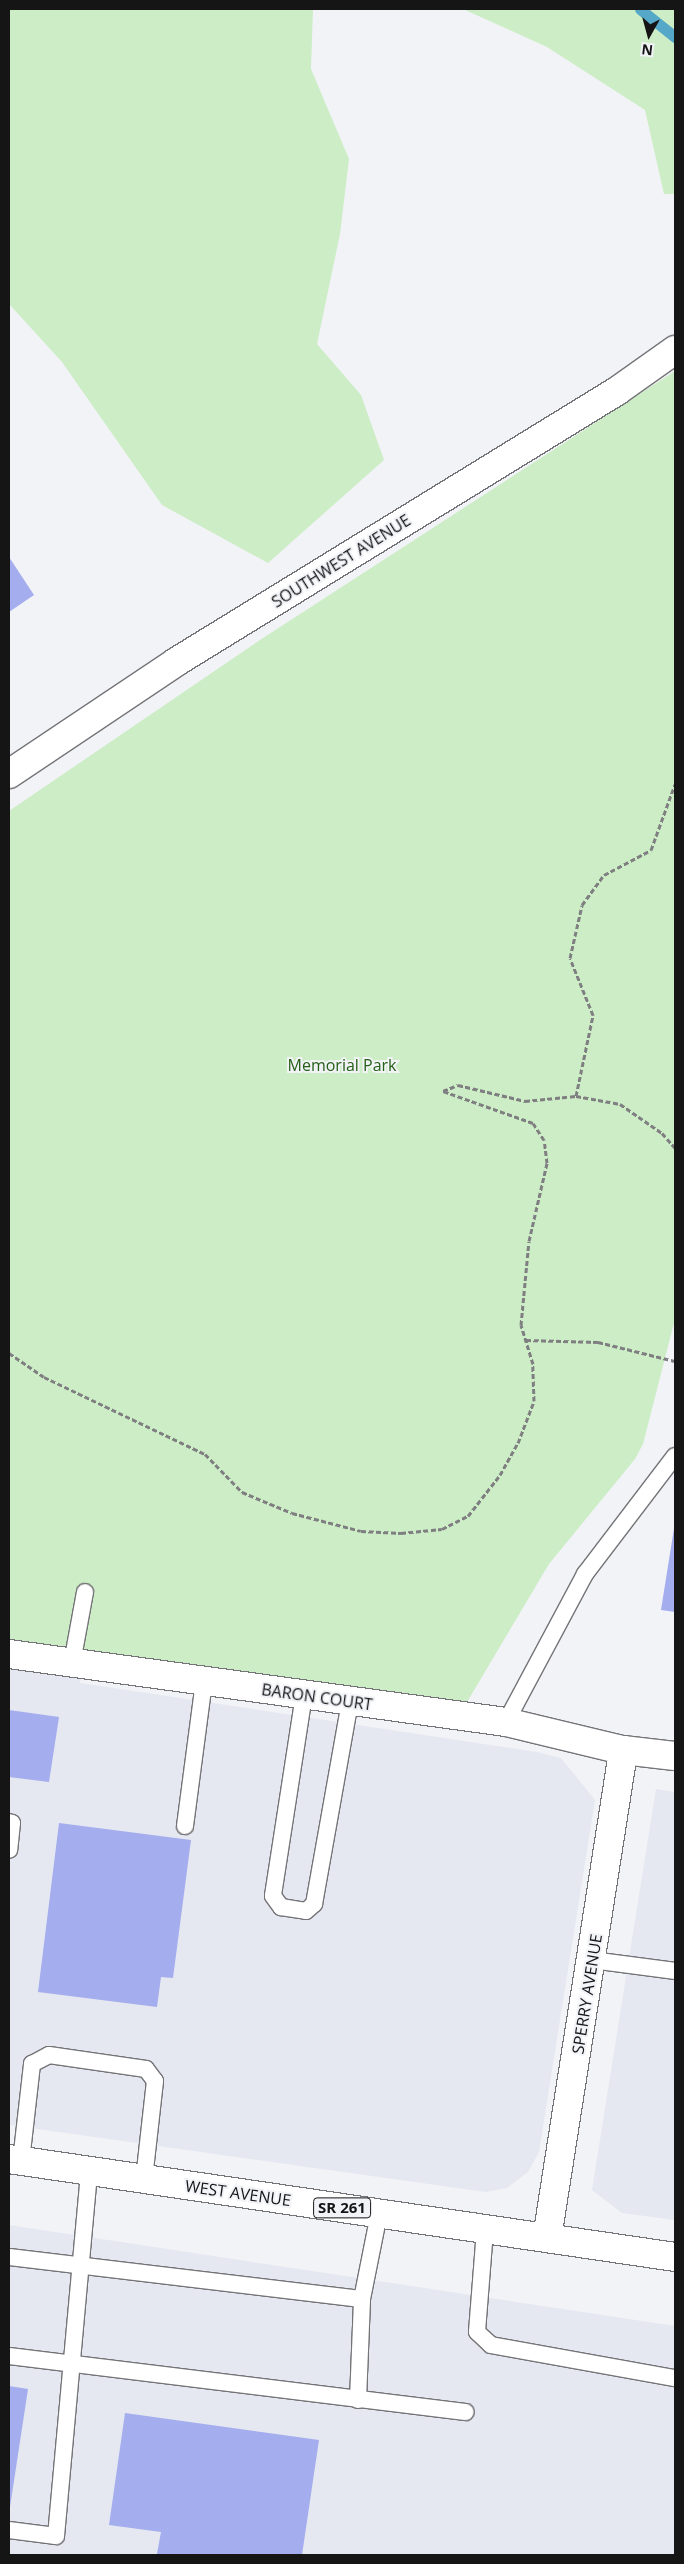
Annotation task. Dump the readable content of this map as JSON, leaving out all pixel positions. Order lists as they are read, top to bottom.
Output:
{
  "streets": {
    "street": [
      "SOUTHWEST AVENUE",
      "BARON COURT",
      "SPERRY AVENUE",
      "WEST AVENUE",
      "SR 261"
    ]
  },
  "crossings": [
    ["BARON COURT", "SPERRY AVENUE"],
    ["SPERRY AVENUE", "WEST AVENUE"]
  ],
  "parks": ["Memorial Park"],
  "north": "bottom"
}
